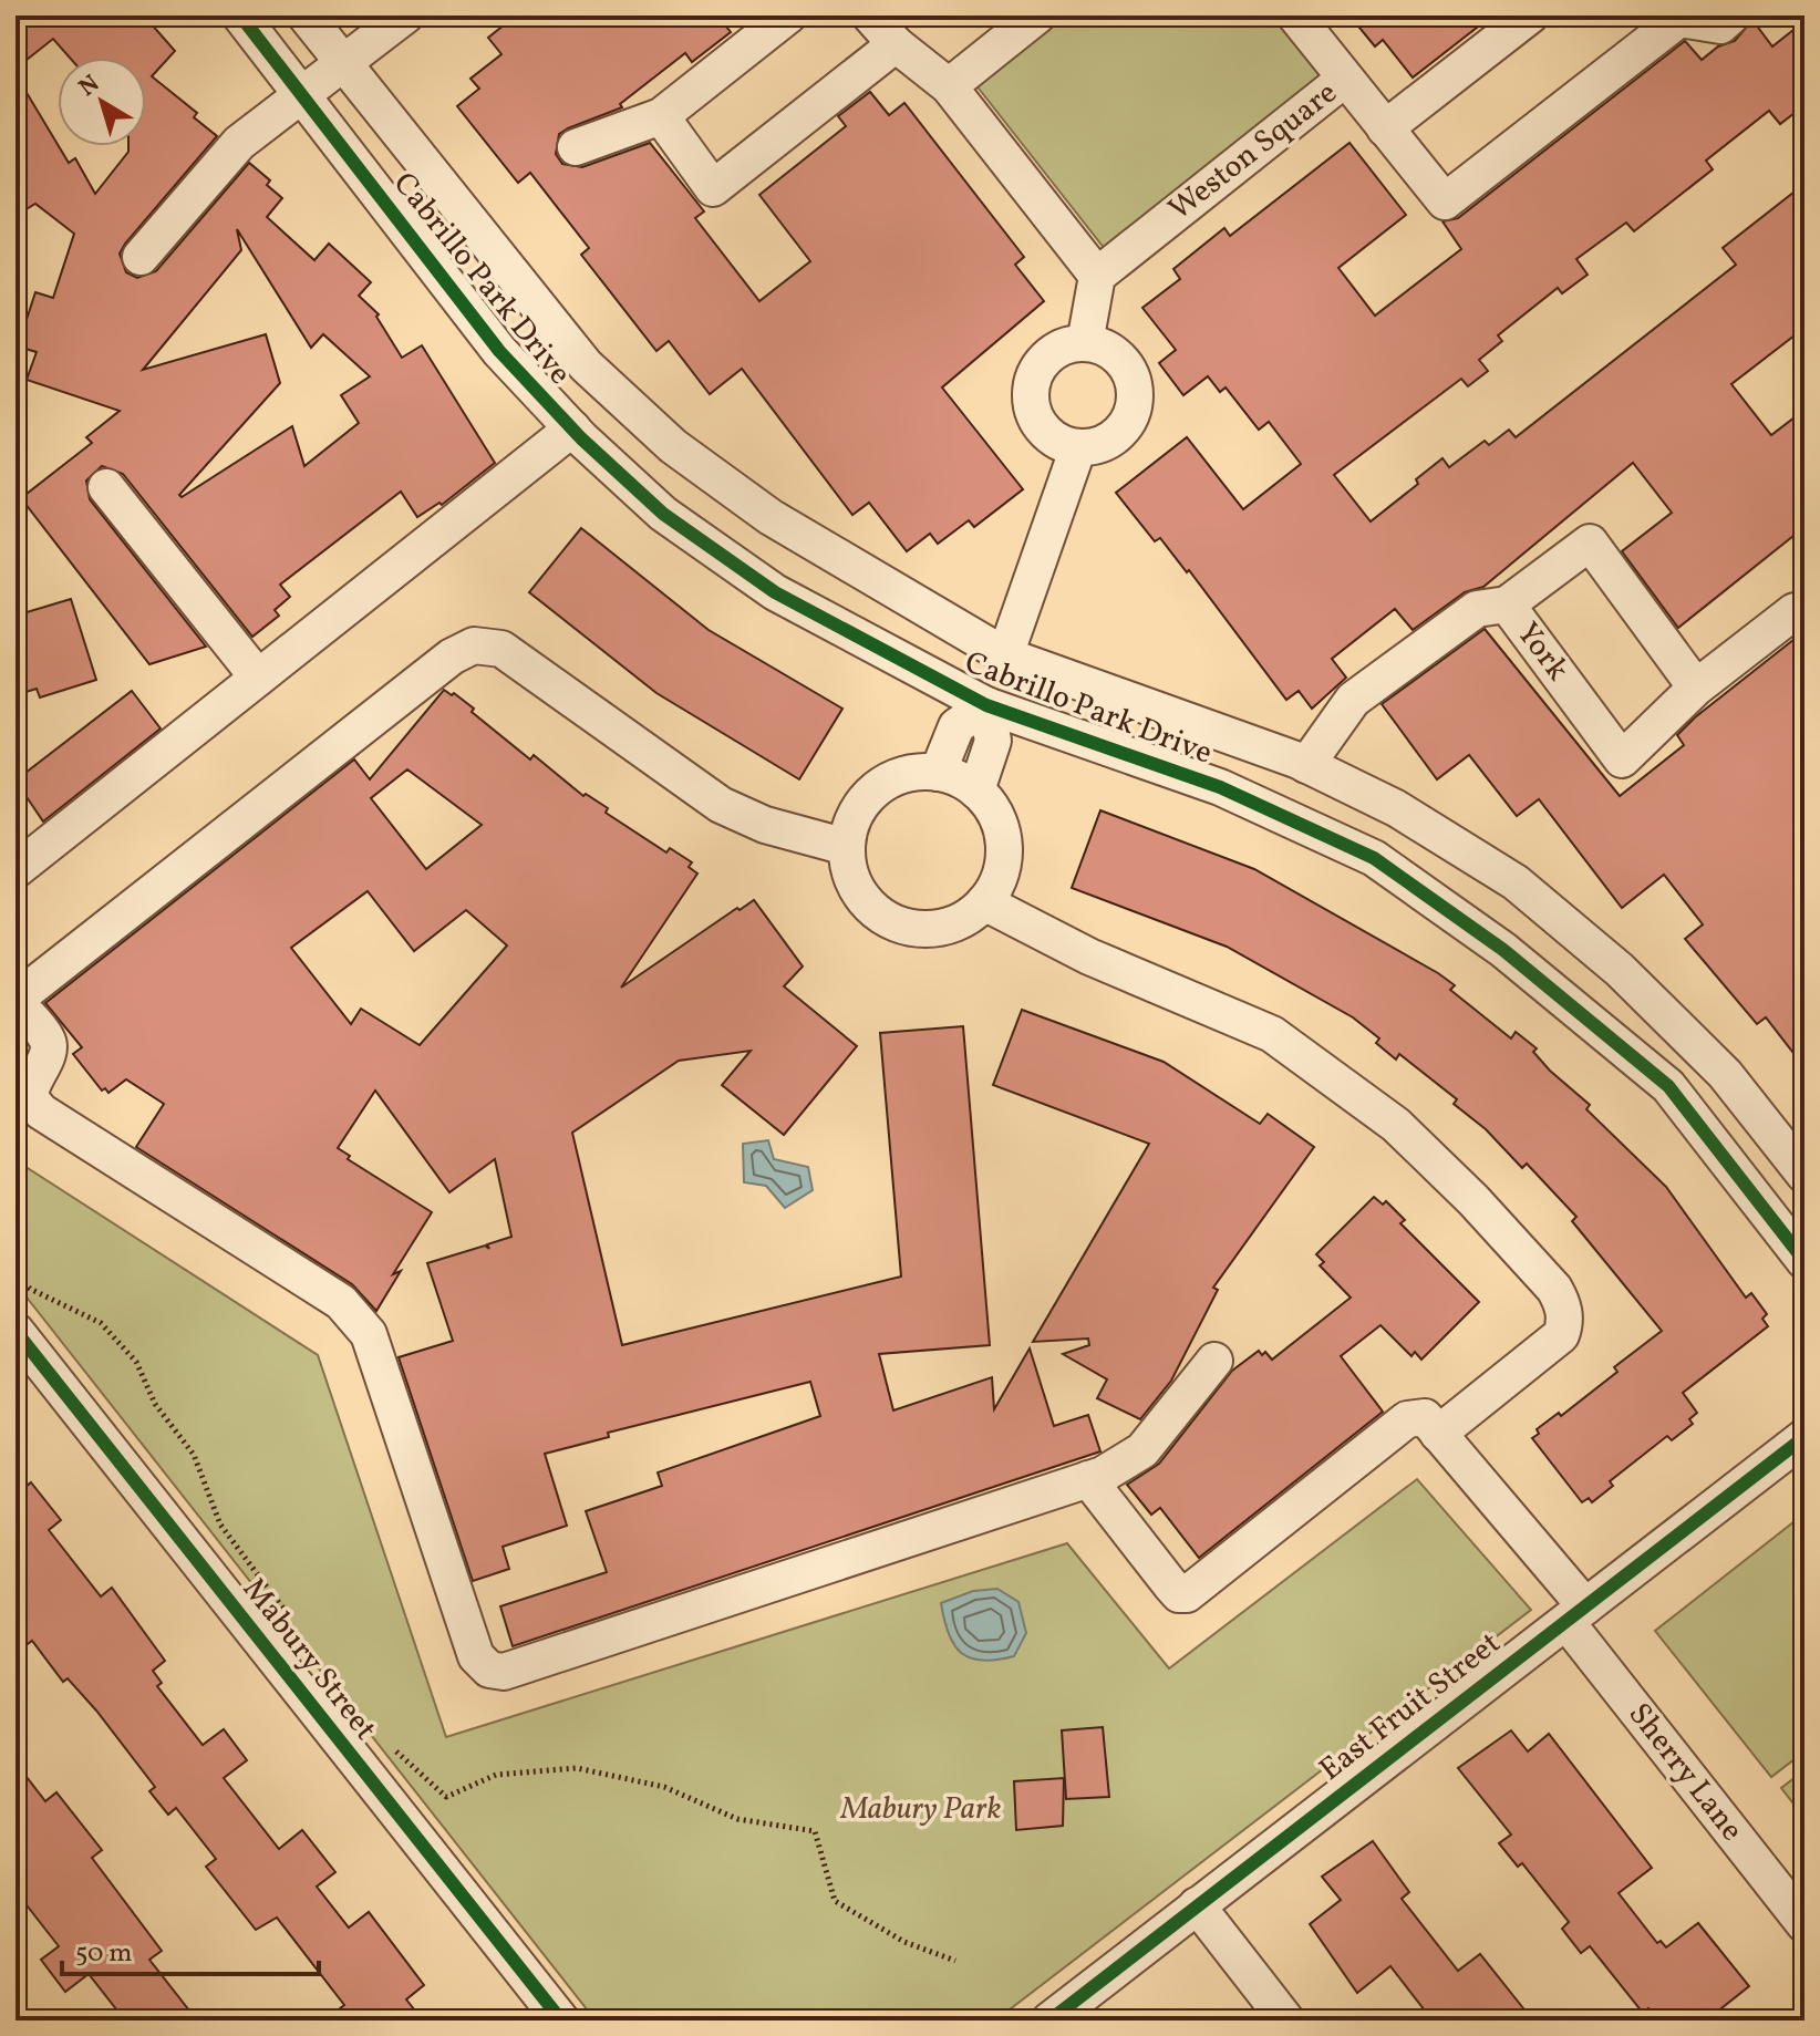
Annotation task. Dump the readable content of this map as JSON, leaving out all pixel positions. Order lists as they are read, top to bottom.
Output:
{
  "streets": {
    "street": [
      "Weston Square",
      "Cabrillo Park Drive",
      "York",
      "Mabury Street",
      "East Fruit Street",
      "Sherry Lane"
    ]
  },
  "crossings": [
    ["East Fruit Street", "Sherry Lane"]
  ],
  "parks": ["Mabury Park"],
  "scale_bar": "50 m",
  "north": "top left"
}
